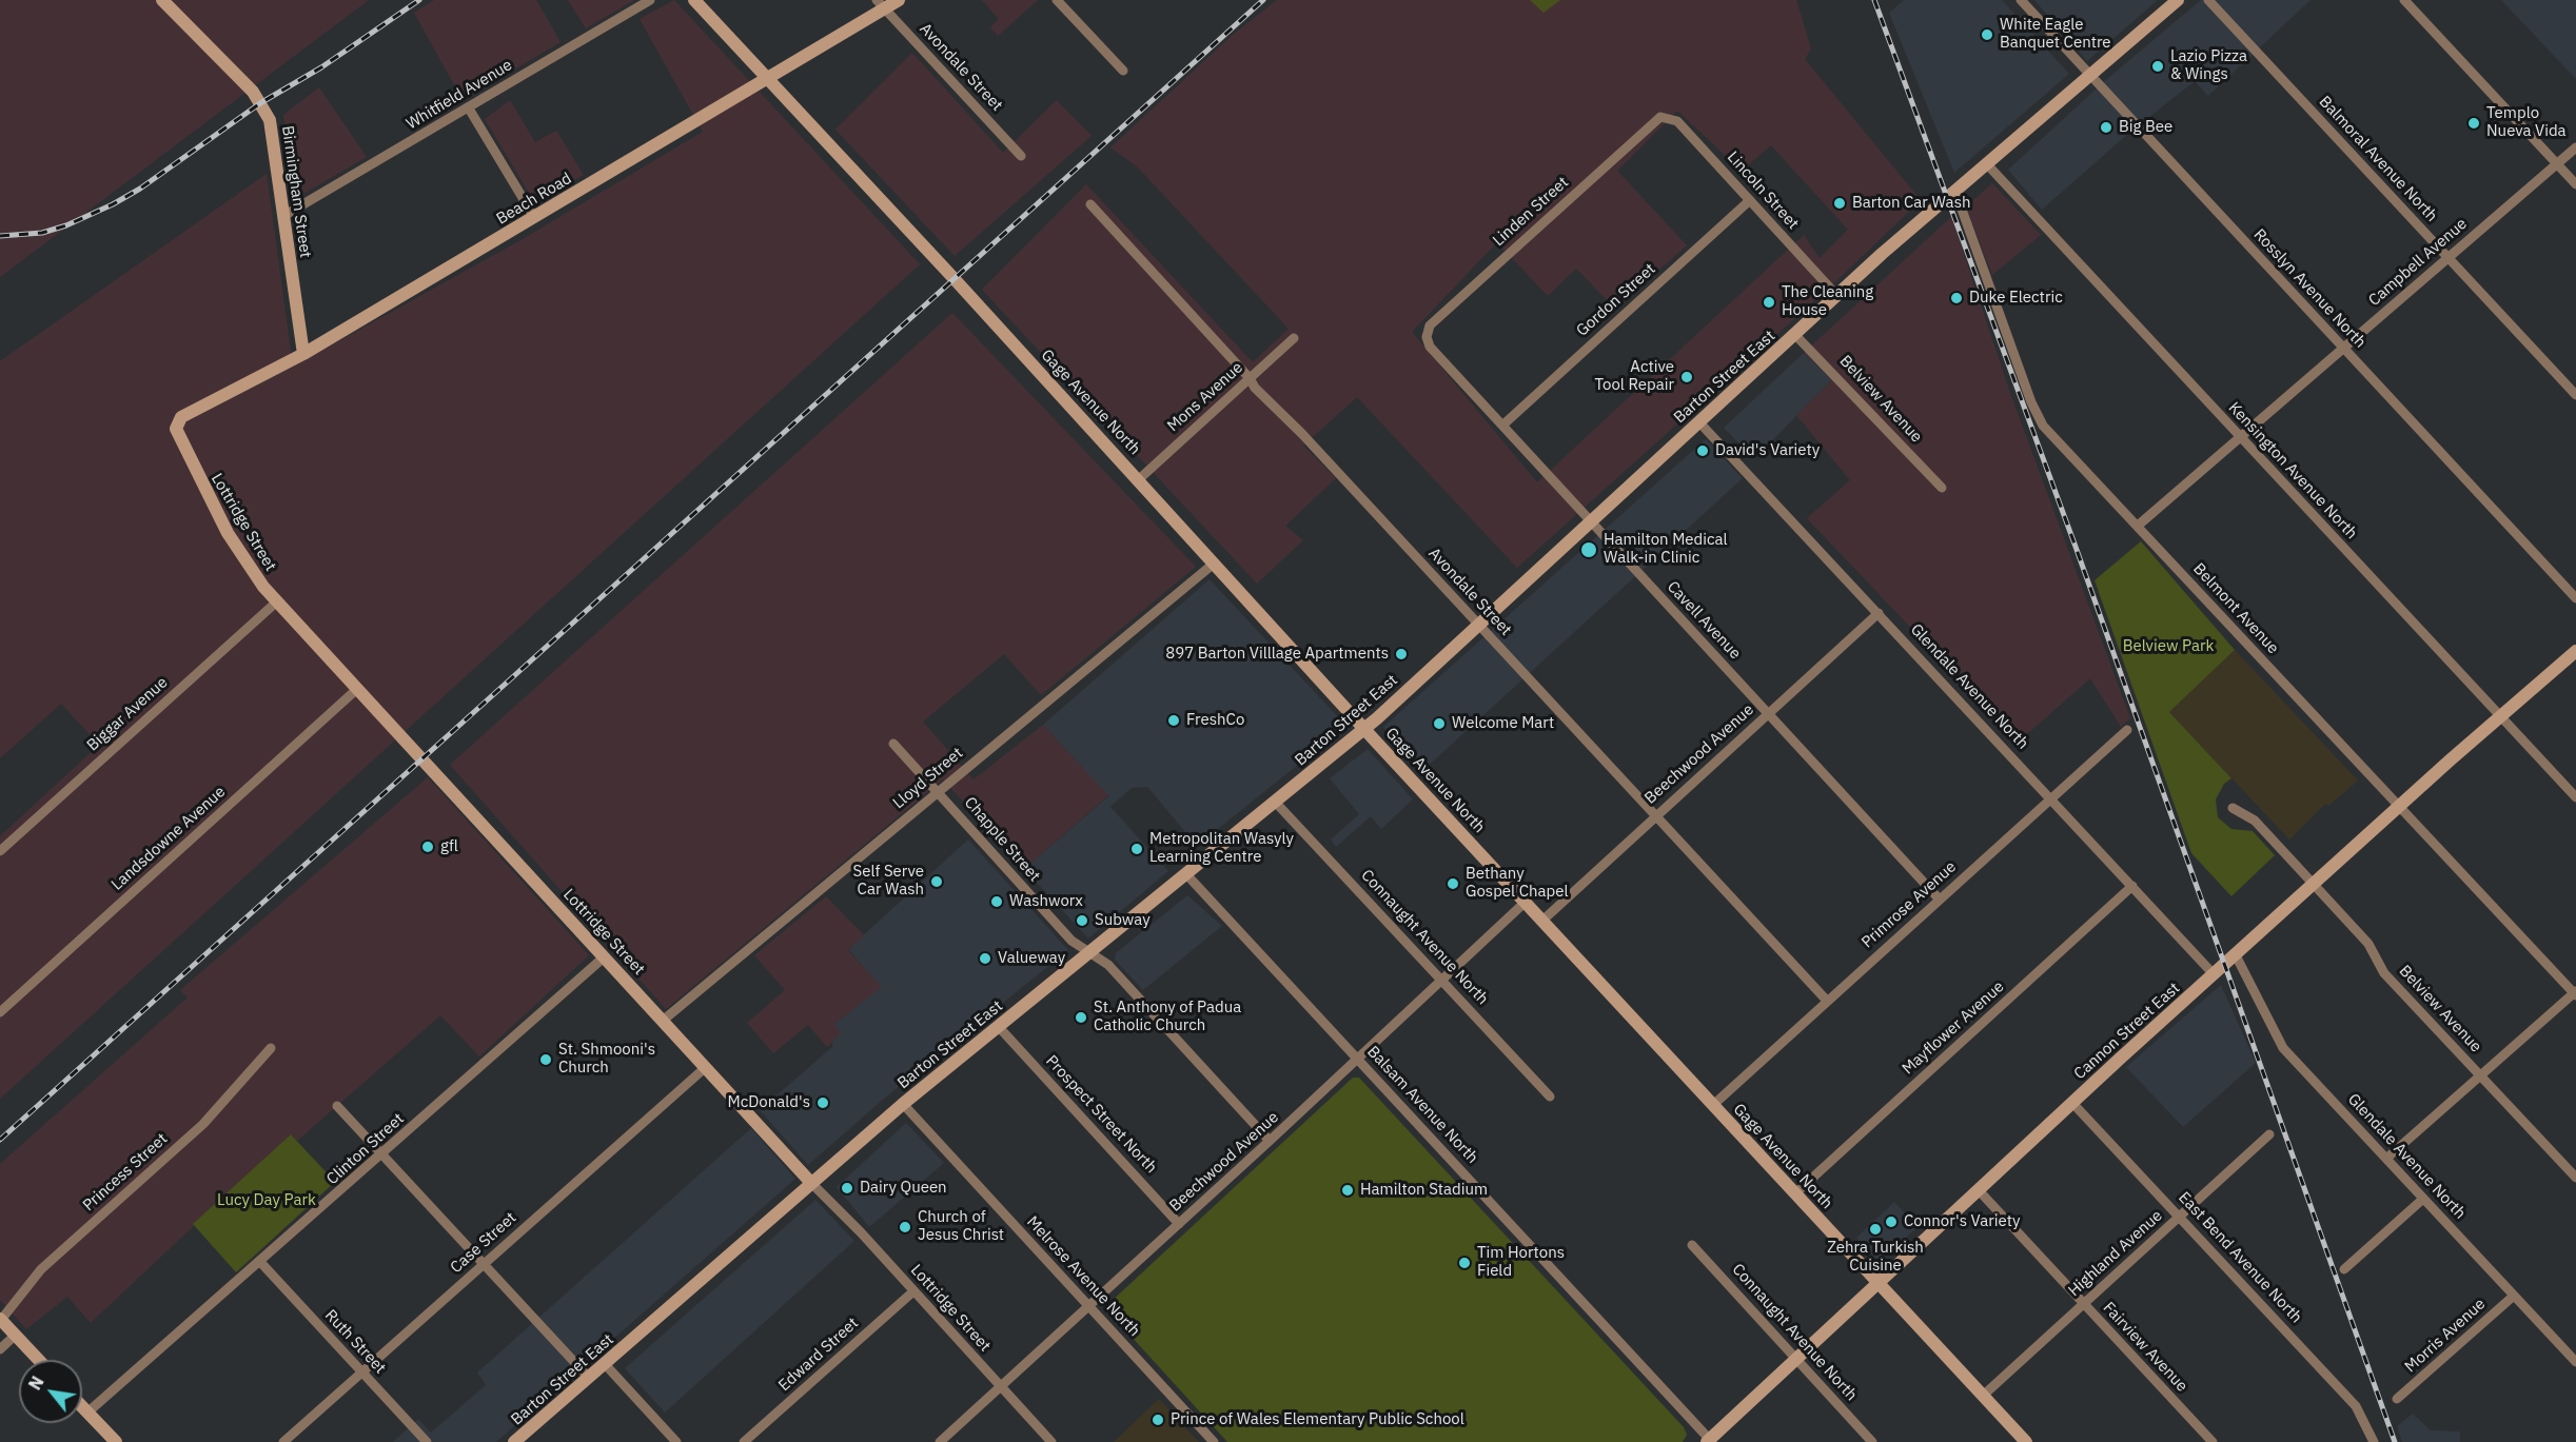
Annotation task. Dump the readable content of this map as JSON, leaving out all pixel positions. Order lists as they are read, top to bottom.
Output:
{
  "streets": {
    "main road": [
      "Birmingham Street",
      "Beach Road",
      "Barton Street East",
      "Gage Avenue North",
      "Lottridge Street",
      "Cannon Street East"
    ],
    "street": [
      "Avondale Street",
      "Whitfield Avenue",
      "Balmoral Avenue North",
      "Lincoln Street",
      "Linden Street",
      "Campbell Avenue",
      "Rosslyn Avenue North",
      "Gordon Street",
      "Mons Avenue",
      "Belview Avenue",
      "Kensington Avenue North",
      "Belmont Avenue",
      "Cavell Avenue",
      "Glendale Avenue North",
      "Biggar Avenue",
      "Beechwood Avenue",
      "Lloyd Street",
      "Landsdowne Avenue",
      "Chapple Street",
      "Primrose Avenue",
      "Connaught Avenue North",
      "Mayflower Avenue",
      "Balsam Avenue North",
      "Prospect Street North",
      "Clinton Street",
      "Princess Street",
      "Case Street",
      "Highland Avenue",
      "East Bend Avenue North",
      "Melrose Avenue North",
      "Morris Avenue",
      "Ruth Street",
      "Fairview Avenue",
      "Edward Street"
    ]
  },
  "crossings": [
    ["Avondale Street", "Beach Road"],
    ["Avondale Street", "Barton Street East"],
    ["Avondale Street", "Mons Avenue"],
    ["Avondale Street", "Beechwood Avenue"],
    ["Avondale Street", "Primrose Avenue"],
    ["Whitfield Avenue", "Birmingham Street"],
    ["Balmoral Avenue North", "Campbell Avenue"],
    ["Lincoln Street", "Linden Street"],
    ["Lincoln Street", "Gordon Street"],
    ["Lincoln Street", "Barton Street East"],
    ["Birmingham Street", "Beach Road"],
    ["Beach Road", "Gage Avenue North"],
    ["Beach Road", "Lottridge Street"],
    ["Linden Street", "Cavell Avenue"],
    ["Campbell Avenue", "Rosslyn Avenue North"],
    ["Campbell Avenue", "Kensington Avenue North"],
    ["Campbell Avenue", "Belmont Avenue"],
    ["Rosslyn Avenue North", "Barton Street East"],
    ["Gordon Street", "Cavell Avenue"],
    ["Barton Street East", "Belview Avenue"],
    ["Barton Street East", "Gage Avenue North"],
    ["Barton Street East", "Kensington Avenue North"],
    ["Barton Street East", "Lottridge Street"],
    ["Barton Street East", "Belmont Avenue"],
    ["Barton Street East", "Cavell Avenue"],
    ["Barton Street East", "Glendale Avenue North"],
    ["Barton Street East", "Chapple Street"],
    ["Barton Street East", "Connaught Avenue North"],
    ["Barton Street East", "Balsam Avenue North"],
    ["Barton Street East", "Prospect Street North"],
    ["Barton Street East", "Melrose Avenue North"],
    ["Mons Avenue", "Gage Avenue North"],
    ["Belview Avenue", "Cannon Street East"],
    ["Gage Avenue North", "Beechwood Avenue"],
    ["Gage Avenue North", "Lloyd Street"],
    ["Gage Avenue North", "Primrose Avenue"],
    ["Gage Avenue North", "Mayflower Avenue"],
    ["Gage Avenue North", "Cannon Street East"],
    ["Gage Avenue North", "Highland Avenue"],
    ["Kensington Avenue North", "Cannon Street East"],
    ["Lottridge Street", "Biggar Avenue"],
    ["Lottridge Street", "Beechwood Avenue"],
    ["Lottridge Street", "Lloyd Street"],
    ["Lottridge Street", "Landsdowne Avenue"],
    ["Lottridge Street", "Clinton Street"],
    ["Lottridge Street", "Case Street"],
    ["Lottridge Street", "Edward Street"],
    ["Belmont Avenue", "Cannon Street East"],
    ["Cavell Avenue", "Beechwood Avenue"],
    ["Cavell Avenue", "Primrose Avenue"],
    ["Glendale Avenue North", "Beechwood Avenue"],
    ["Glendale Avenue North", "Primrose Avenue"],
    ["Glendale Avenue North", "Mayflower Avenue"],
    ["Glendale Avenue North", "Cannon Street East"],
    ["Glendale Avenue North", "Morris Avenue"],
    ["Beechwood Avenue", "Chapple Street"],
    ["Beechwood Avenue", "Connaught Avenue North"],
    ["Beechwood Avenue", "Balsam Avenue North"],
    ["Beechwood Avenue", "Prospect Street North"],
    ["Beechwood Avenue", "Melrose Avenue North"],
    ["Lloyd Street", "Chapple Street"],
    ["Connaught Avenue North", "Cannon Street East"],
    ["Cannon Street East", "Balsam Avenue North"],
    ["Cannon Street East", "East Bend Avenue North"],
    ["Cannon Street East", "Fairview Avenue"],
    ["Clinton Street", "Ruth Street"],
    ["Case Street", "Ruth Street"],
    ["Highland Avenue", "East Bend Avenue North"],
    ["Highland Avenue", "Fairview Avenue"]
  ],
  "parks": ["Belview Park", "Lucy Day Park"],
  "places": [
    "White Eagle Banquet Centre",
    "Lazio Pizza & Wings",
    "Templo Nueva Vida",
    "Big Bee",
    "Barton Car Wash",
    "Duke Electric",
    "The Cleaning House",
    "Active Tool Repair",
    "David's Variety",
    "Hamilton Medical Walk-in Clinic",
    "897 Barton Villlage Apartments",
    "FreshCo",
    "Welcome Mart",
    "gfl",
    "Metropolitan Wasyly Learning Centre",
    "Self Serve Car Wash",
    "Bethany Gospel Chapel",
    "Washworx",
    "Subway",
    "Valueway",
    "St. Anthony of Padua Catholic Church",
    "St. Shmooni's Church",
    "McDonald's",
    "Dairy Queen",
    "Hamilton Stadium",
    "Connor's Variety",
    "Church of Jesus Christ",
    "Zehra Turkish Cuisine",
    "Tim Hortons Field",
    "Prince of Wales Elementary Public School"
  ],
  "north": "top left"
}
